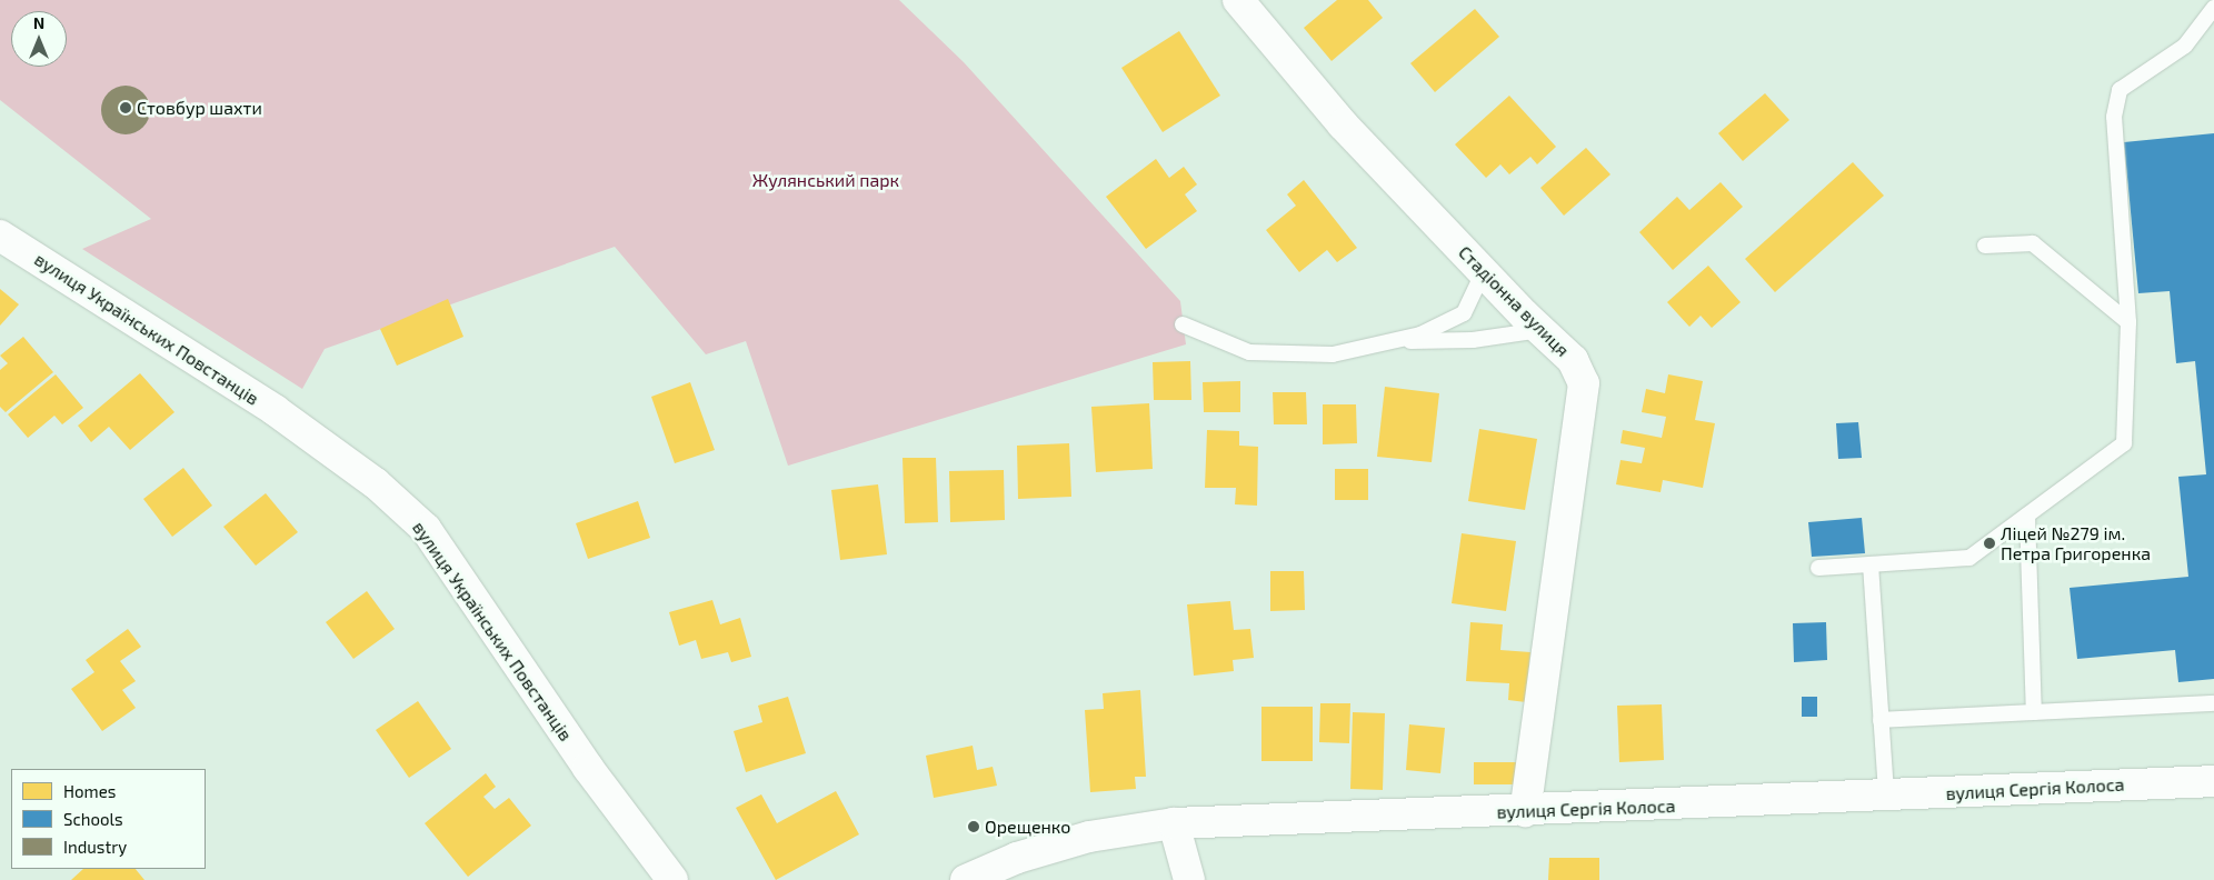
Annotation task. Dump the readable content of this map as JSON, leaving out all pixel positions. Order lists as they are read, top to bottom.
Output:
{
  "streets": {
    "street": ["Стадіонна вулиця", "вулиця Українських Повстанців", "вулиця Сергія Колоса"]
  },
  "crossings": [
    ["Стадіонна вулиця", "вулиця Сергія Колоса"]
  ],
  "parks": ["Жулянський парк"],
  "places": ["Cтовбур шахти", "Ліцей №279 ім. Петра Григоренка", "Орещенко"],
  "legend": ["Homes", "Schools", "Industry"],
  "north": "top"
}
